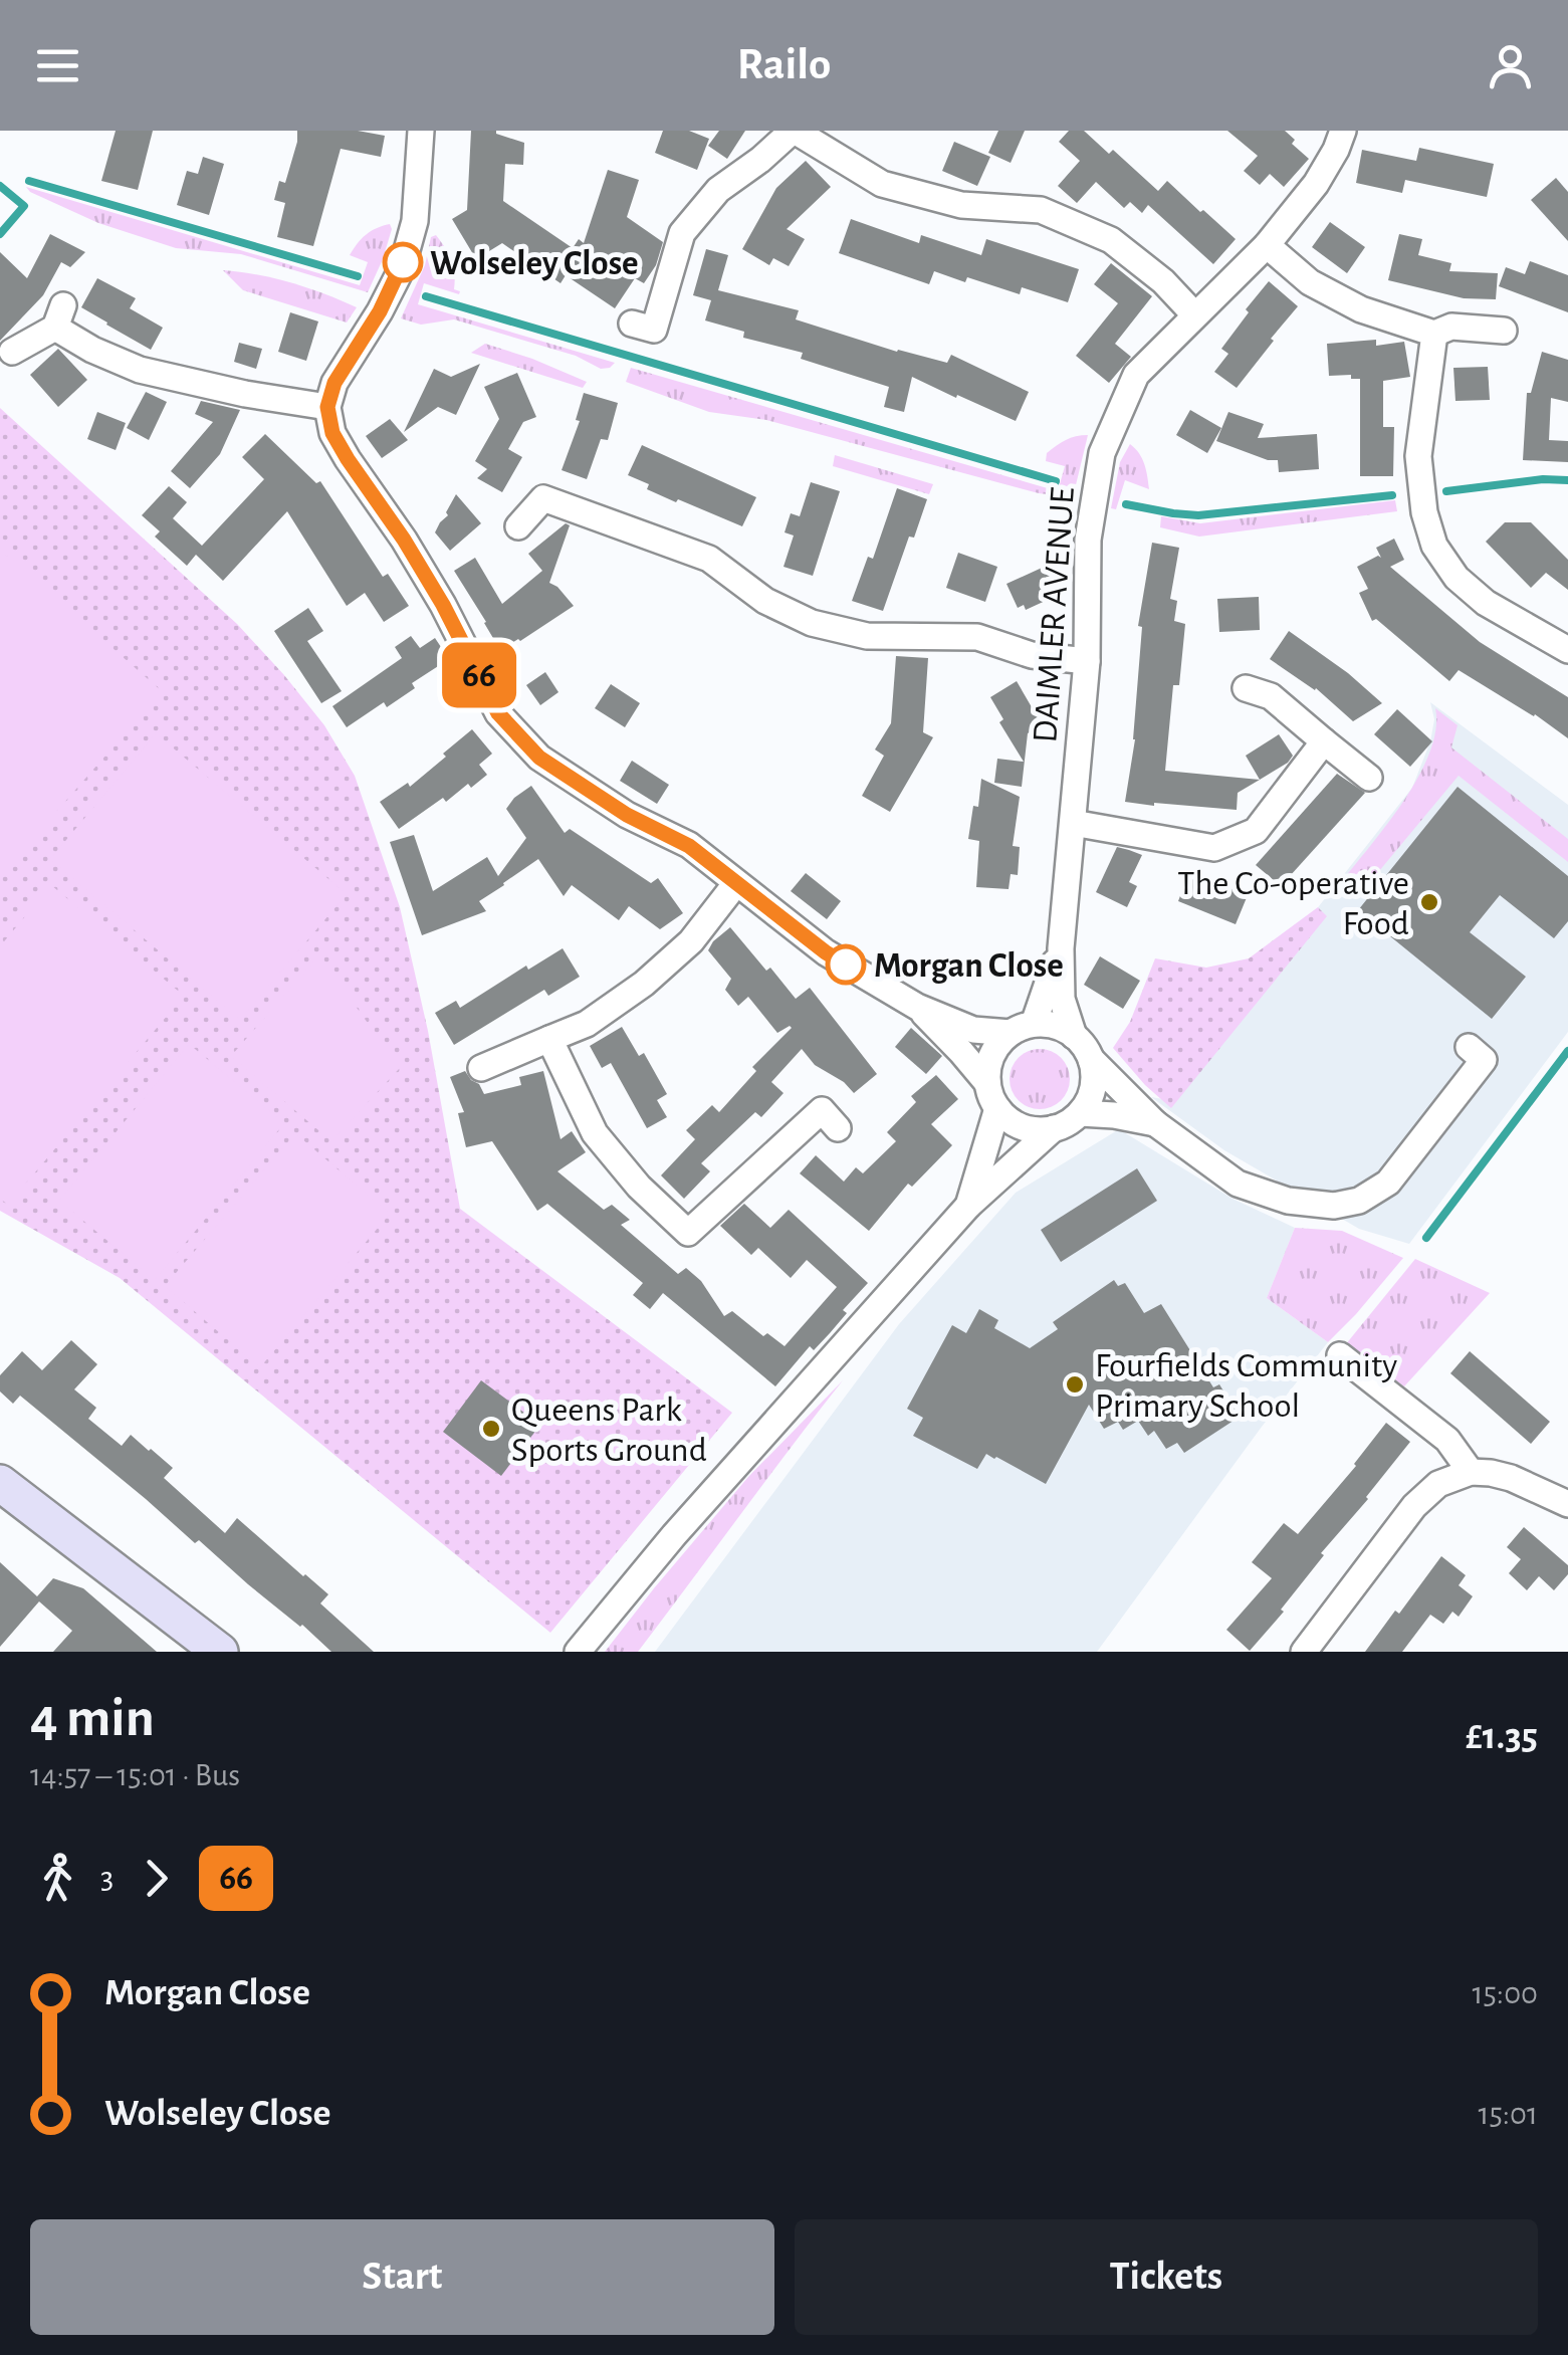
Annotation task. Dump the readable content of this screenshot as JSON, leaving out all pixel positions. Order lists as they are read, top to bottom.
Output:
{
  "streets": {
    "street": ["DAIMLER AVENUE"]
  },
  "places": [
    "Wolseley Close",
    "The Co-operative Food",
    "Morgan Close",
    "Fourfields Community Primary School",
    "Queens Park Sports Ground"
  ],
  "lines": ["bus line 66"],
  "page": {
    "header": "Railo",
    "on_map": "66",
    "heading": ["4 min", "14:57 – 15:01 · Bus", "£1.35"],
    "legs": ["3", "66"],
    "list": [
      {
        "name": "Morgan Close",
        "value": "15:00"
      },
      {
        "name": "Wolseley Close",
        "value": "15:01"
      }
    ],
    "buttons": ["Start", "Tickets"]
  }
}
